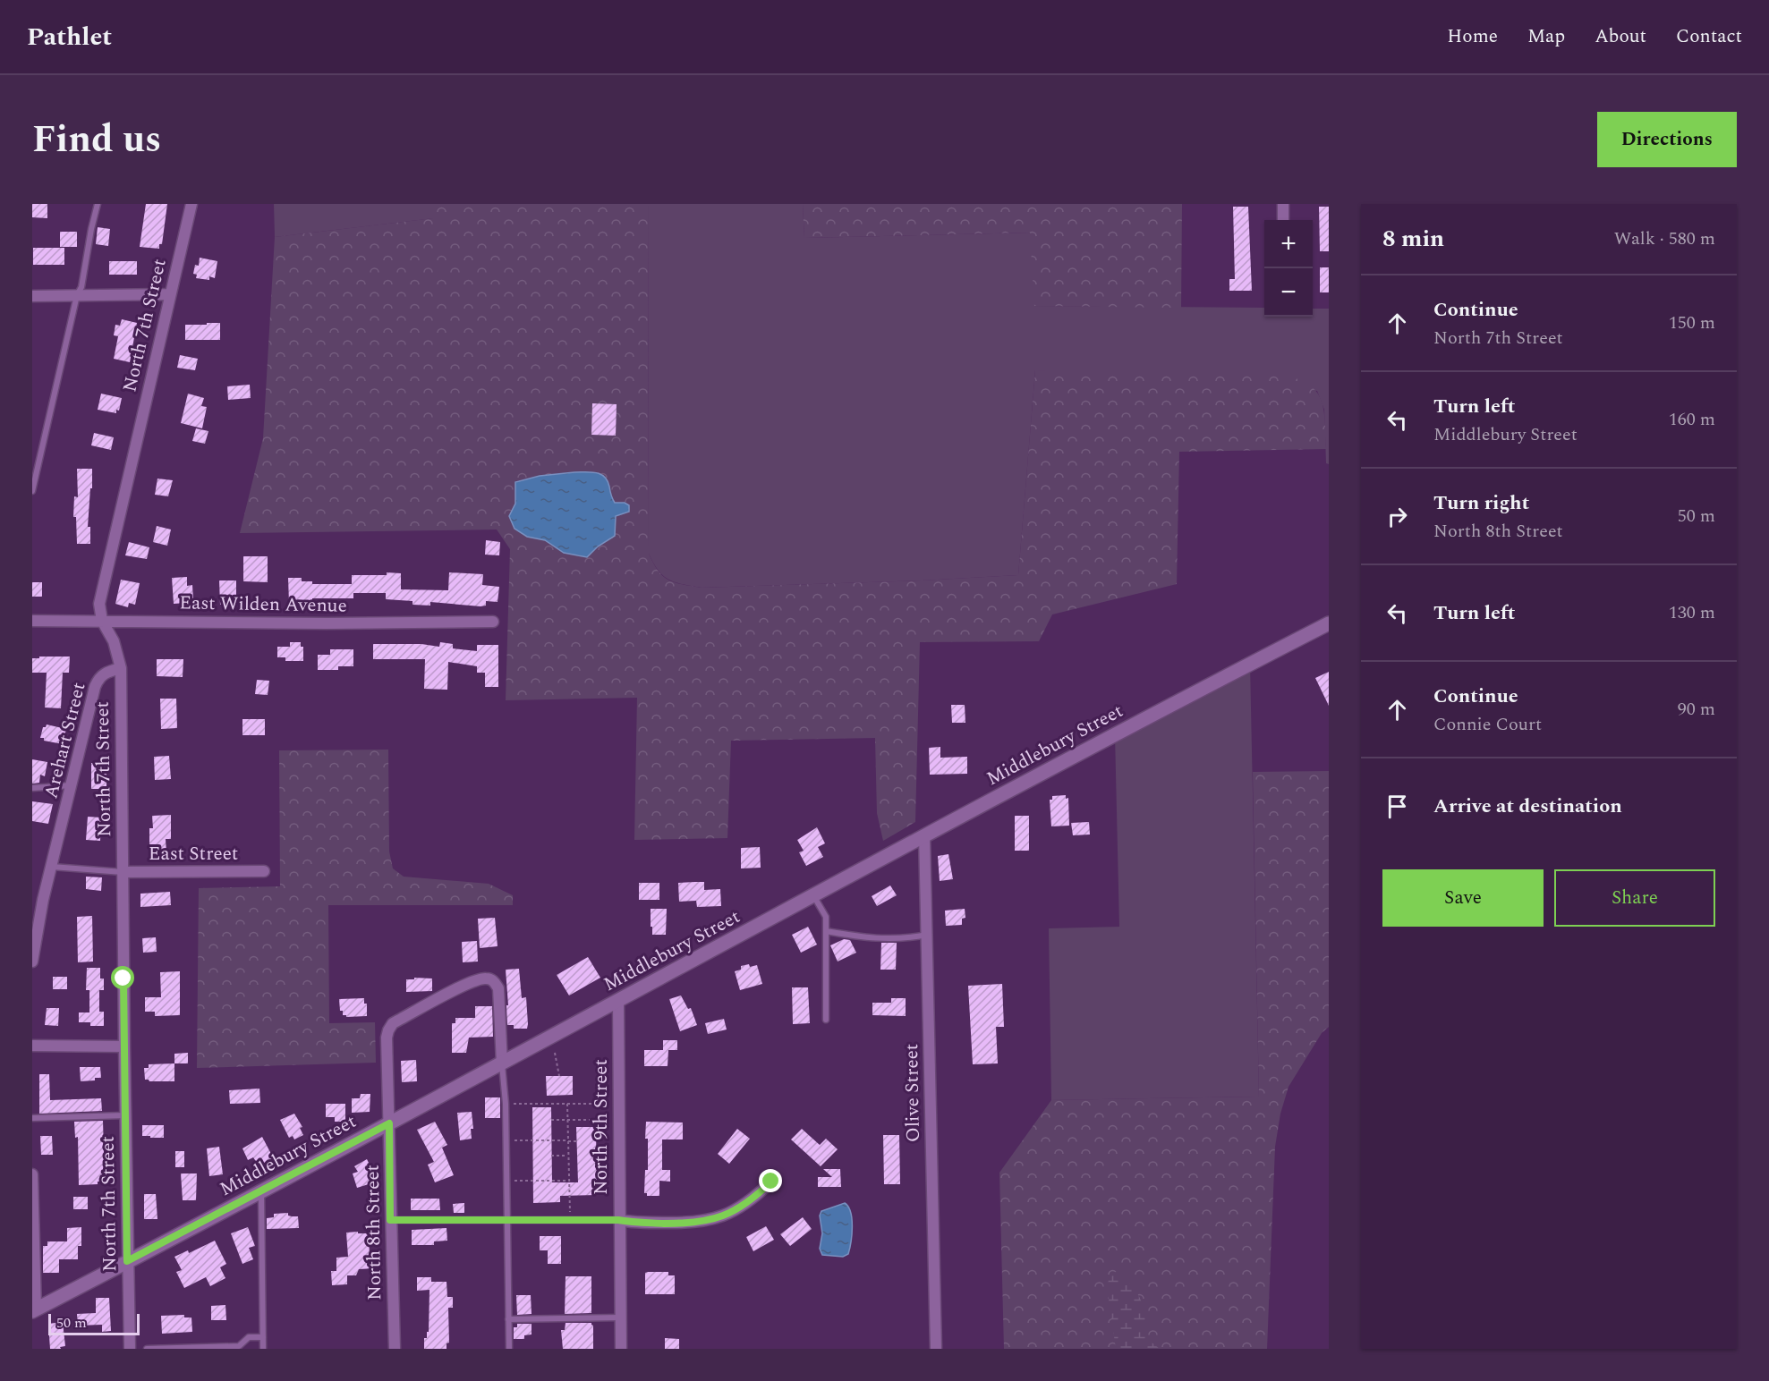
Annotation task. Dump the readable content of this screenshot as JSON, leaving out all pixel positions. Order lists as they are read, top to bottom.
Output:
{
  "streets": {
    "main road": ["Middlebury Street"],
    "street": [
      "North 7th Street",
      "East Wilden Avenue",
      "Arehart Street",
      "East Street",
      "Olive Street",
      "North 9th Street",
      "North 8th Street"
    ]
  },
  "crossings": [
    ["North 7th Street", "East Wilden Avenue"],
    ["North 7th Street", "Arehart Street"],
    ["North 7th Street", "Middlebury Street"],
    ["North 7th Street", "East Street"],
    ["Middlebury Street", "Olive Street"],
    ["Middlebury Street", "North 9th Street"],
    ["Middlebury Street", "North 8th Street"]
  ],
  "scale_bar": "50 m",
  "page": {
    "header": "Pathlet",
    "nav": [
      "Home",
      "Map",
      "About",
      "Contact"
    ],
    "title": "Find us",
    "buttons": [
      "Directions",
      ["Save", "Share"]
    ],
    "heading": ["8 min", "Walk · 580 m"],
    "map_buttons": ["+", "−"],
    "list": [
      ["Continue", "North 7th Street", "150 m"],
      ["Turn left", "Middlebury Street", "160 m"],
      ["Turn right", "North 8th Street", "50 m"],
      ["Turn left", "130 m"],
      ["Continue", "Connie Court", "90 m"],
      "Arrive at destination"
    ],
    "scale": "50 m"
  }
}
